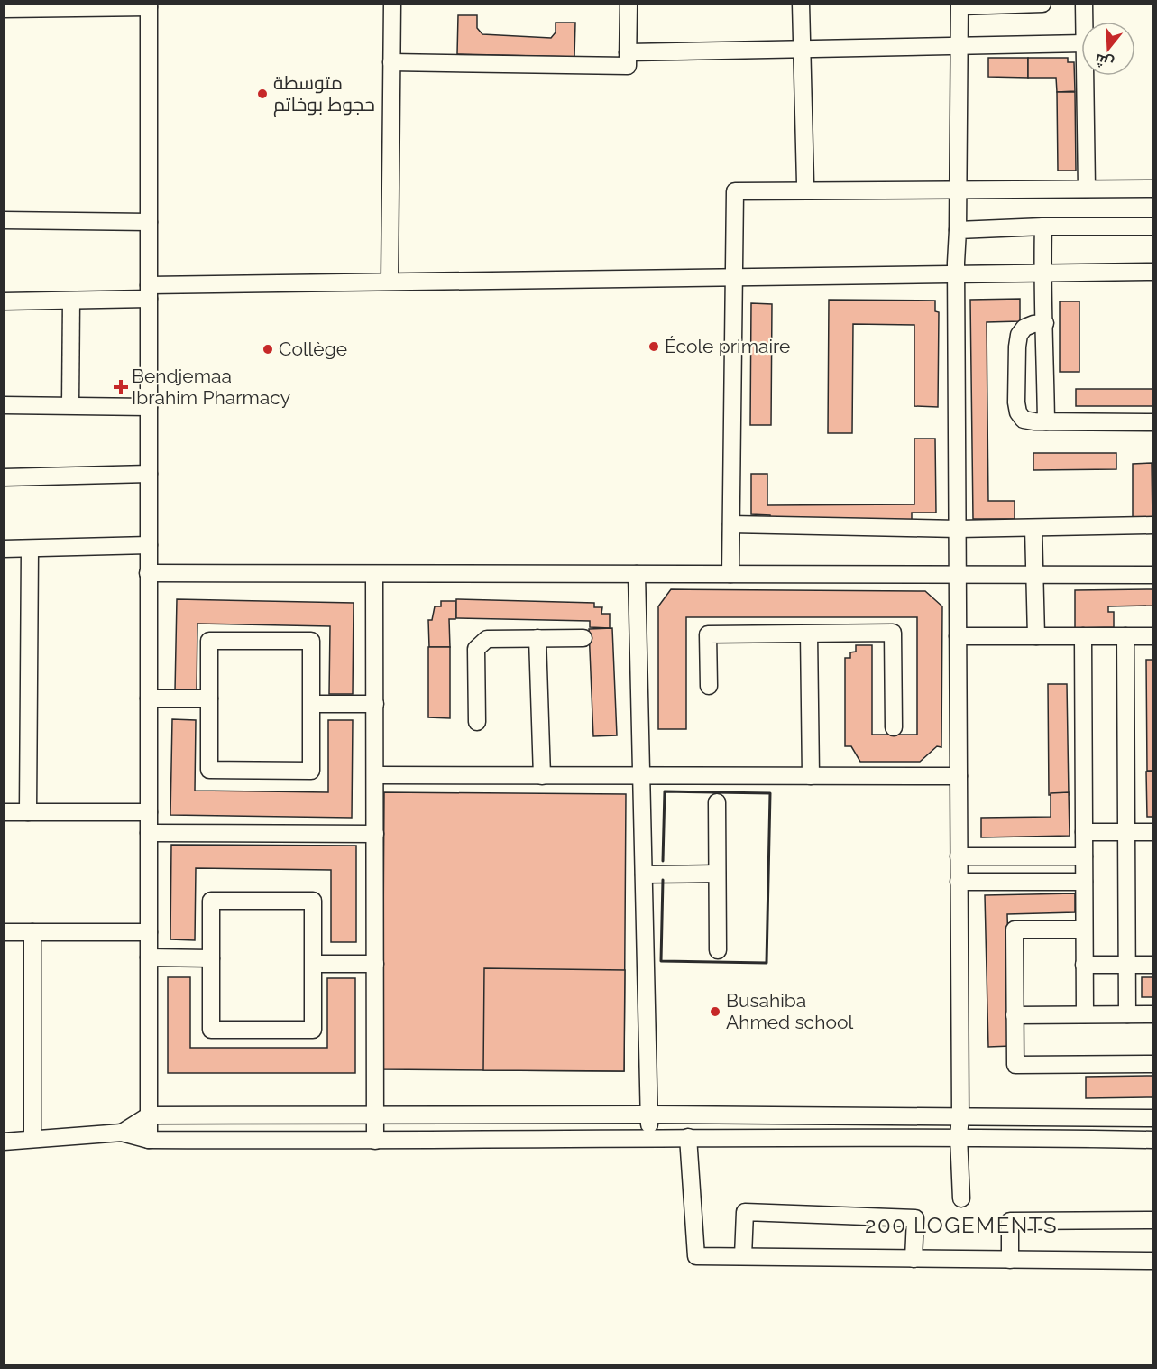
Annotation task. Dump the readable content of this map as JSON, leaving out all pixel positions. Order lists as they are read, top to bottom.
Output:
{
  "districts": ["200 LOGEMENTS"],
  "places": {
    "other": [
      "متوسطة حجوط بوخاتم",
      "École primaire",
      "Collège",
      "Busahiba Ahmed school"
    ],
    "health": ["Bendjemaa Ibrahim Pharmacy"]
  },
  "north": "bottom"
}
